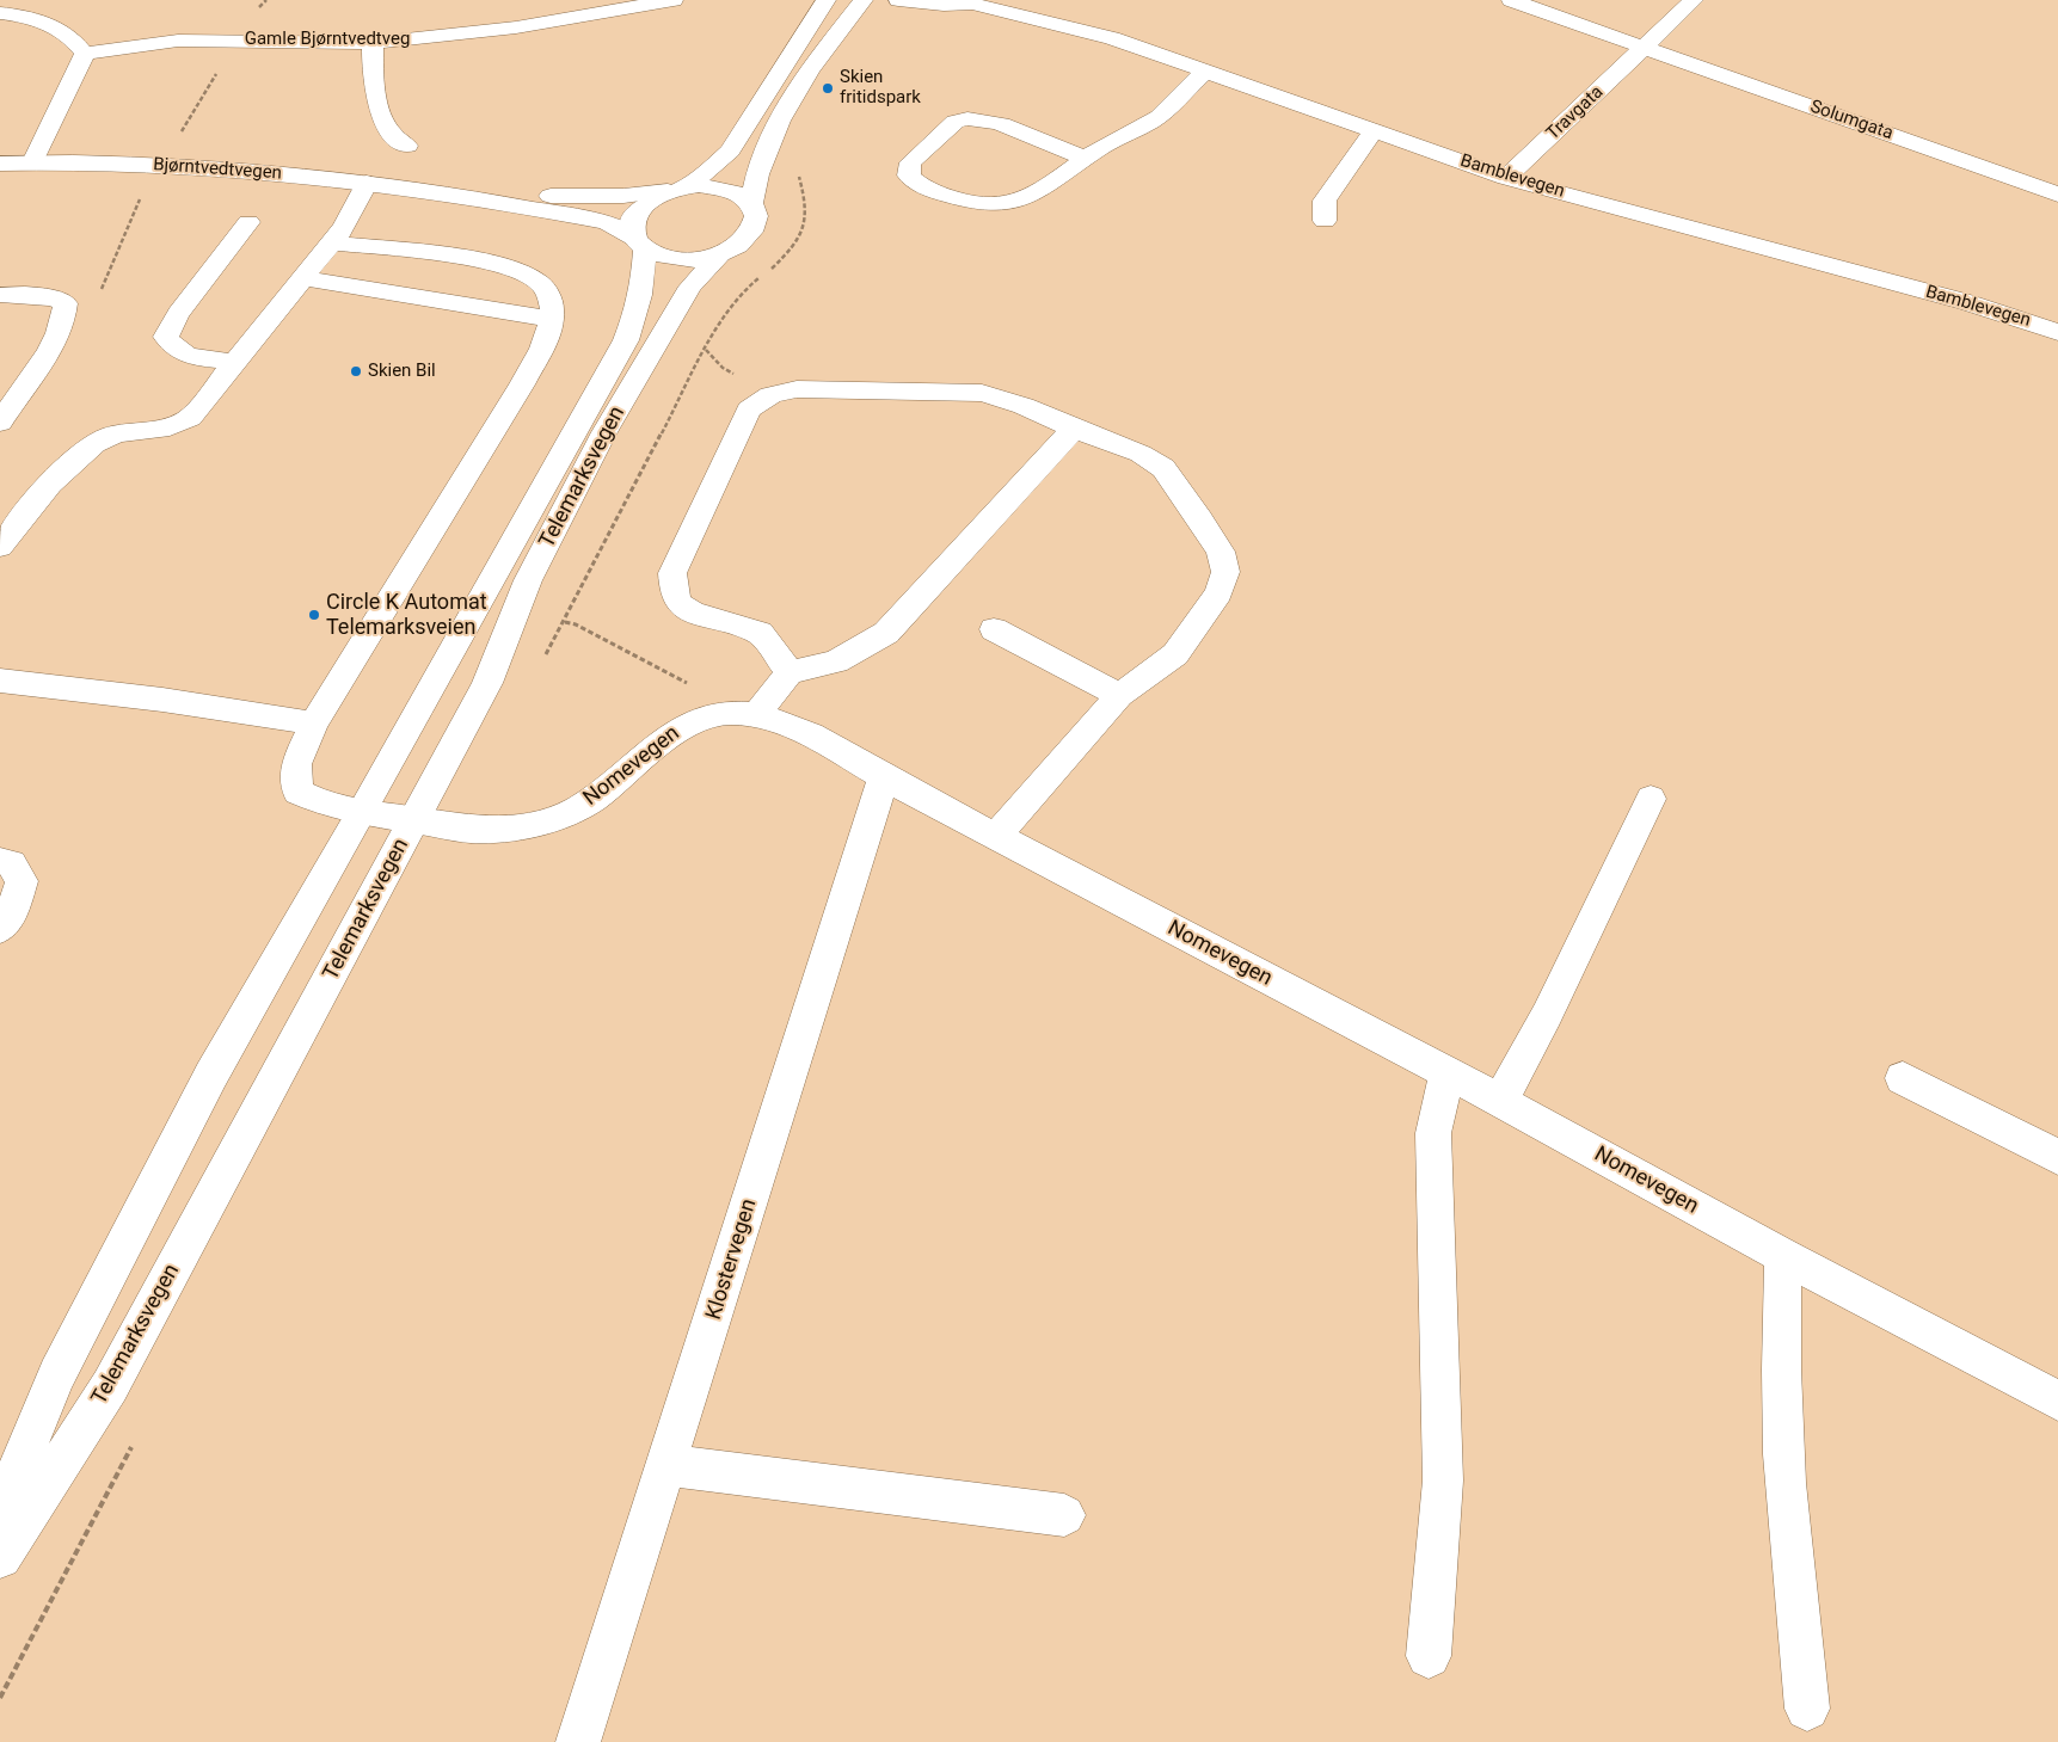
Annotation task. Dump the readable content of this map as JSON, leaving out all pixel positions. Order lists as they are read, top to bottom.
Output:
{
  "streets": {
    "main road": [
      "Gamle Bjørntvedtveg",
      "Travgata",
      "Solumgata",
      "Bjørntvedtvegen",
      "Bamblevegen",
      "Telemarksvegen",
      "Nomevegen",
      "Klostervegen"
    ]
  },
  "crossings": [
    ["Travgata", "Solumgata"],
    ["Travgata", "Bamblevegen"],
    ["Bjørntvedtvegen", "Telemarksvegen"],
    ["Telemarksvegen", "Nomevegen"],
    ["Nomevegen", "Klostervegen"]
  ],
  "places": ["Skien fritidspark", "Skien Bil", "Circle K Automat Telemarksveien"]
}
